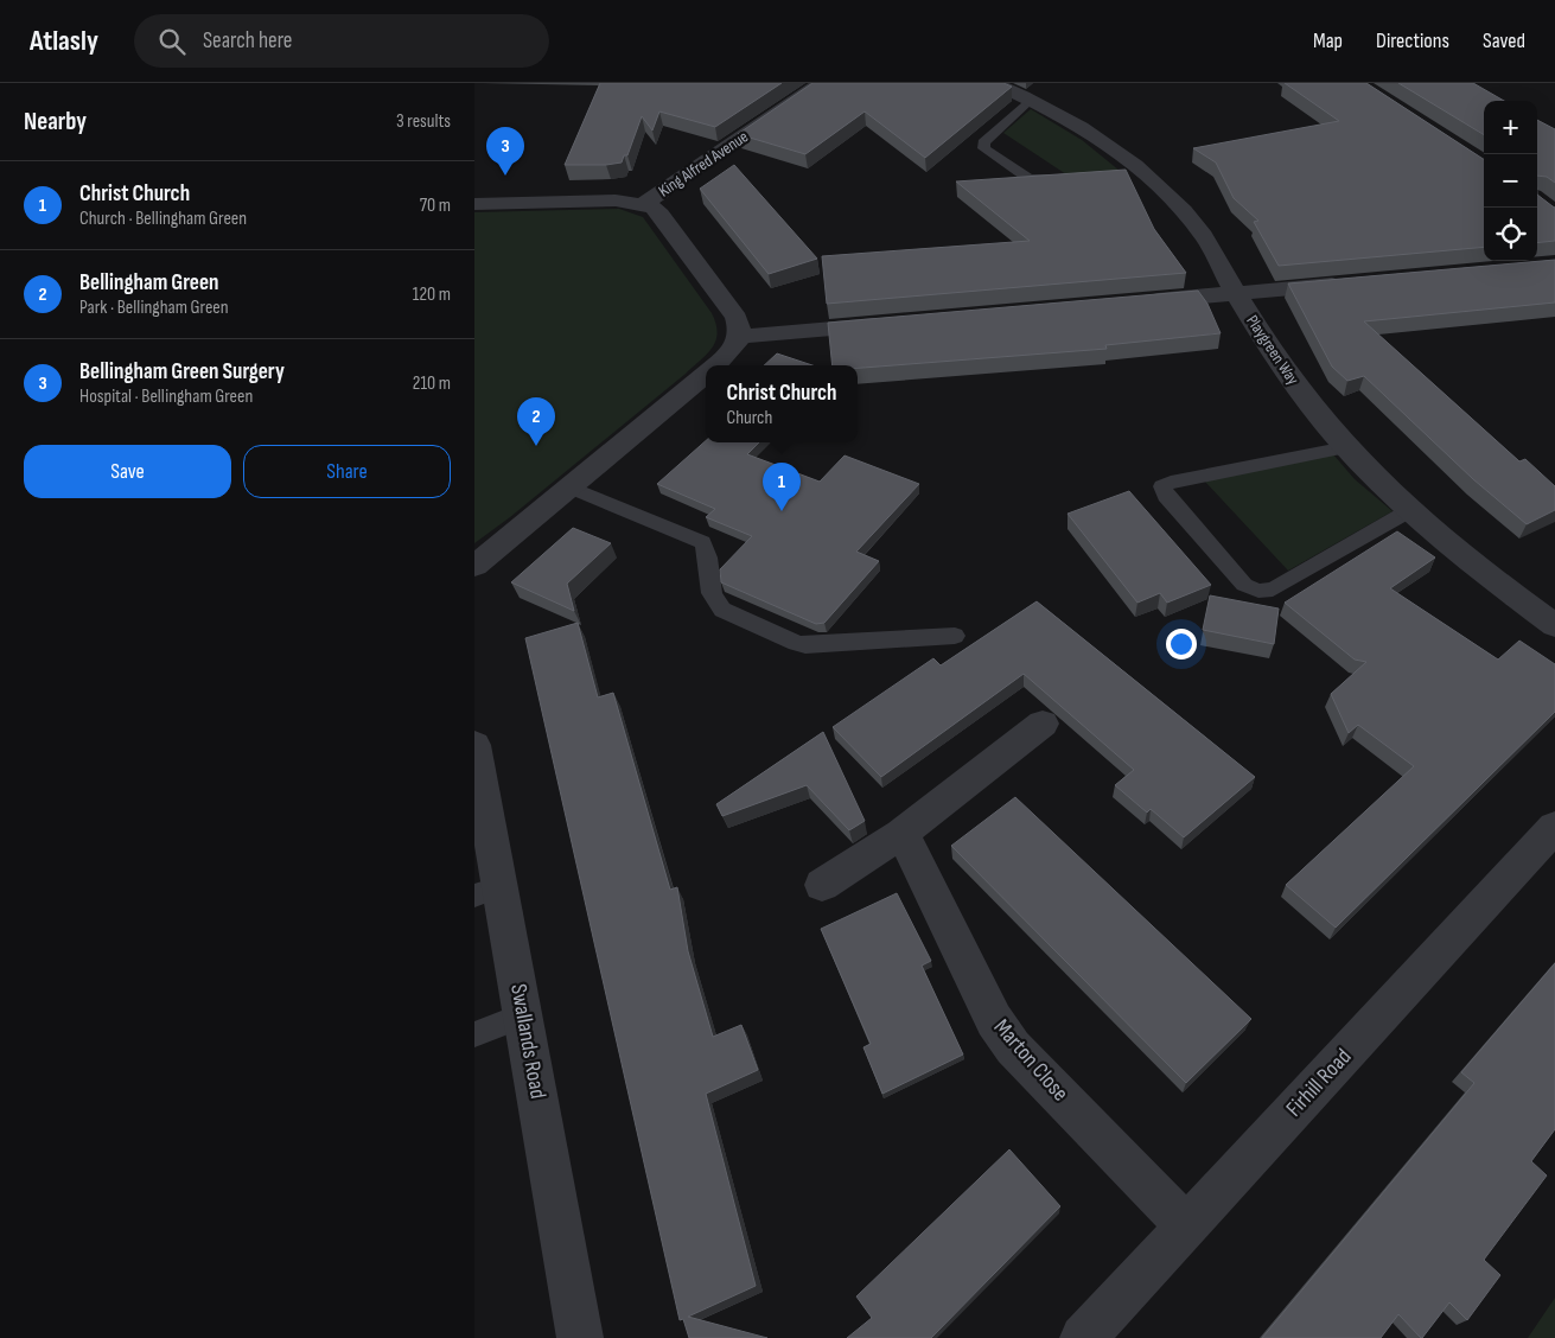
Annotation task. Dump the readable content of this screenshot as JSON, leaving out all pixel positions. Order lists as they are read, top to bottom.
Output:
{
  "streets": {
    "street": [
      "King Alfred Avenue",
      "Playgreen Way",
      "Swallands Road",
      "Marton Close",
      "Firhill Road"
    ]
  },
  "crossings": [
    ["Marton Close", "Firhill Road"]
  ],
  "page": {
    "header": "Atlasly",
    "search": "Search here",
    "nav": ["Map", "Directions", "Saved"],
    "heading": ["Nearby", "3 results"],
    "map_buttons": ["+", "−"],
    "pins": ["3", "2", "1"],
    "list": [
      {
        "mark": "1",
        "name": "Christ Church",
        "note": "Church · Bellingham Green",
        "value": "70 m"
      },
      {
        "mark": "2",
        "name": "Bellingham Green",
        "note": "Park · Bellingham Green",
        "value": "120 m"
      },
      {
        "mark": "3",
        "name": "Bellingham Green Surgery",
        "note": "Hospital · Bellingham Green",
        "value": "210 m"
      }
    ],
    "popup": ["Christ Church", "Church"],
    "buttons": ["Save", "Share"]
  }
}
